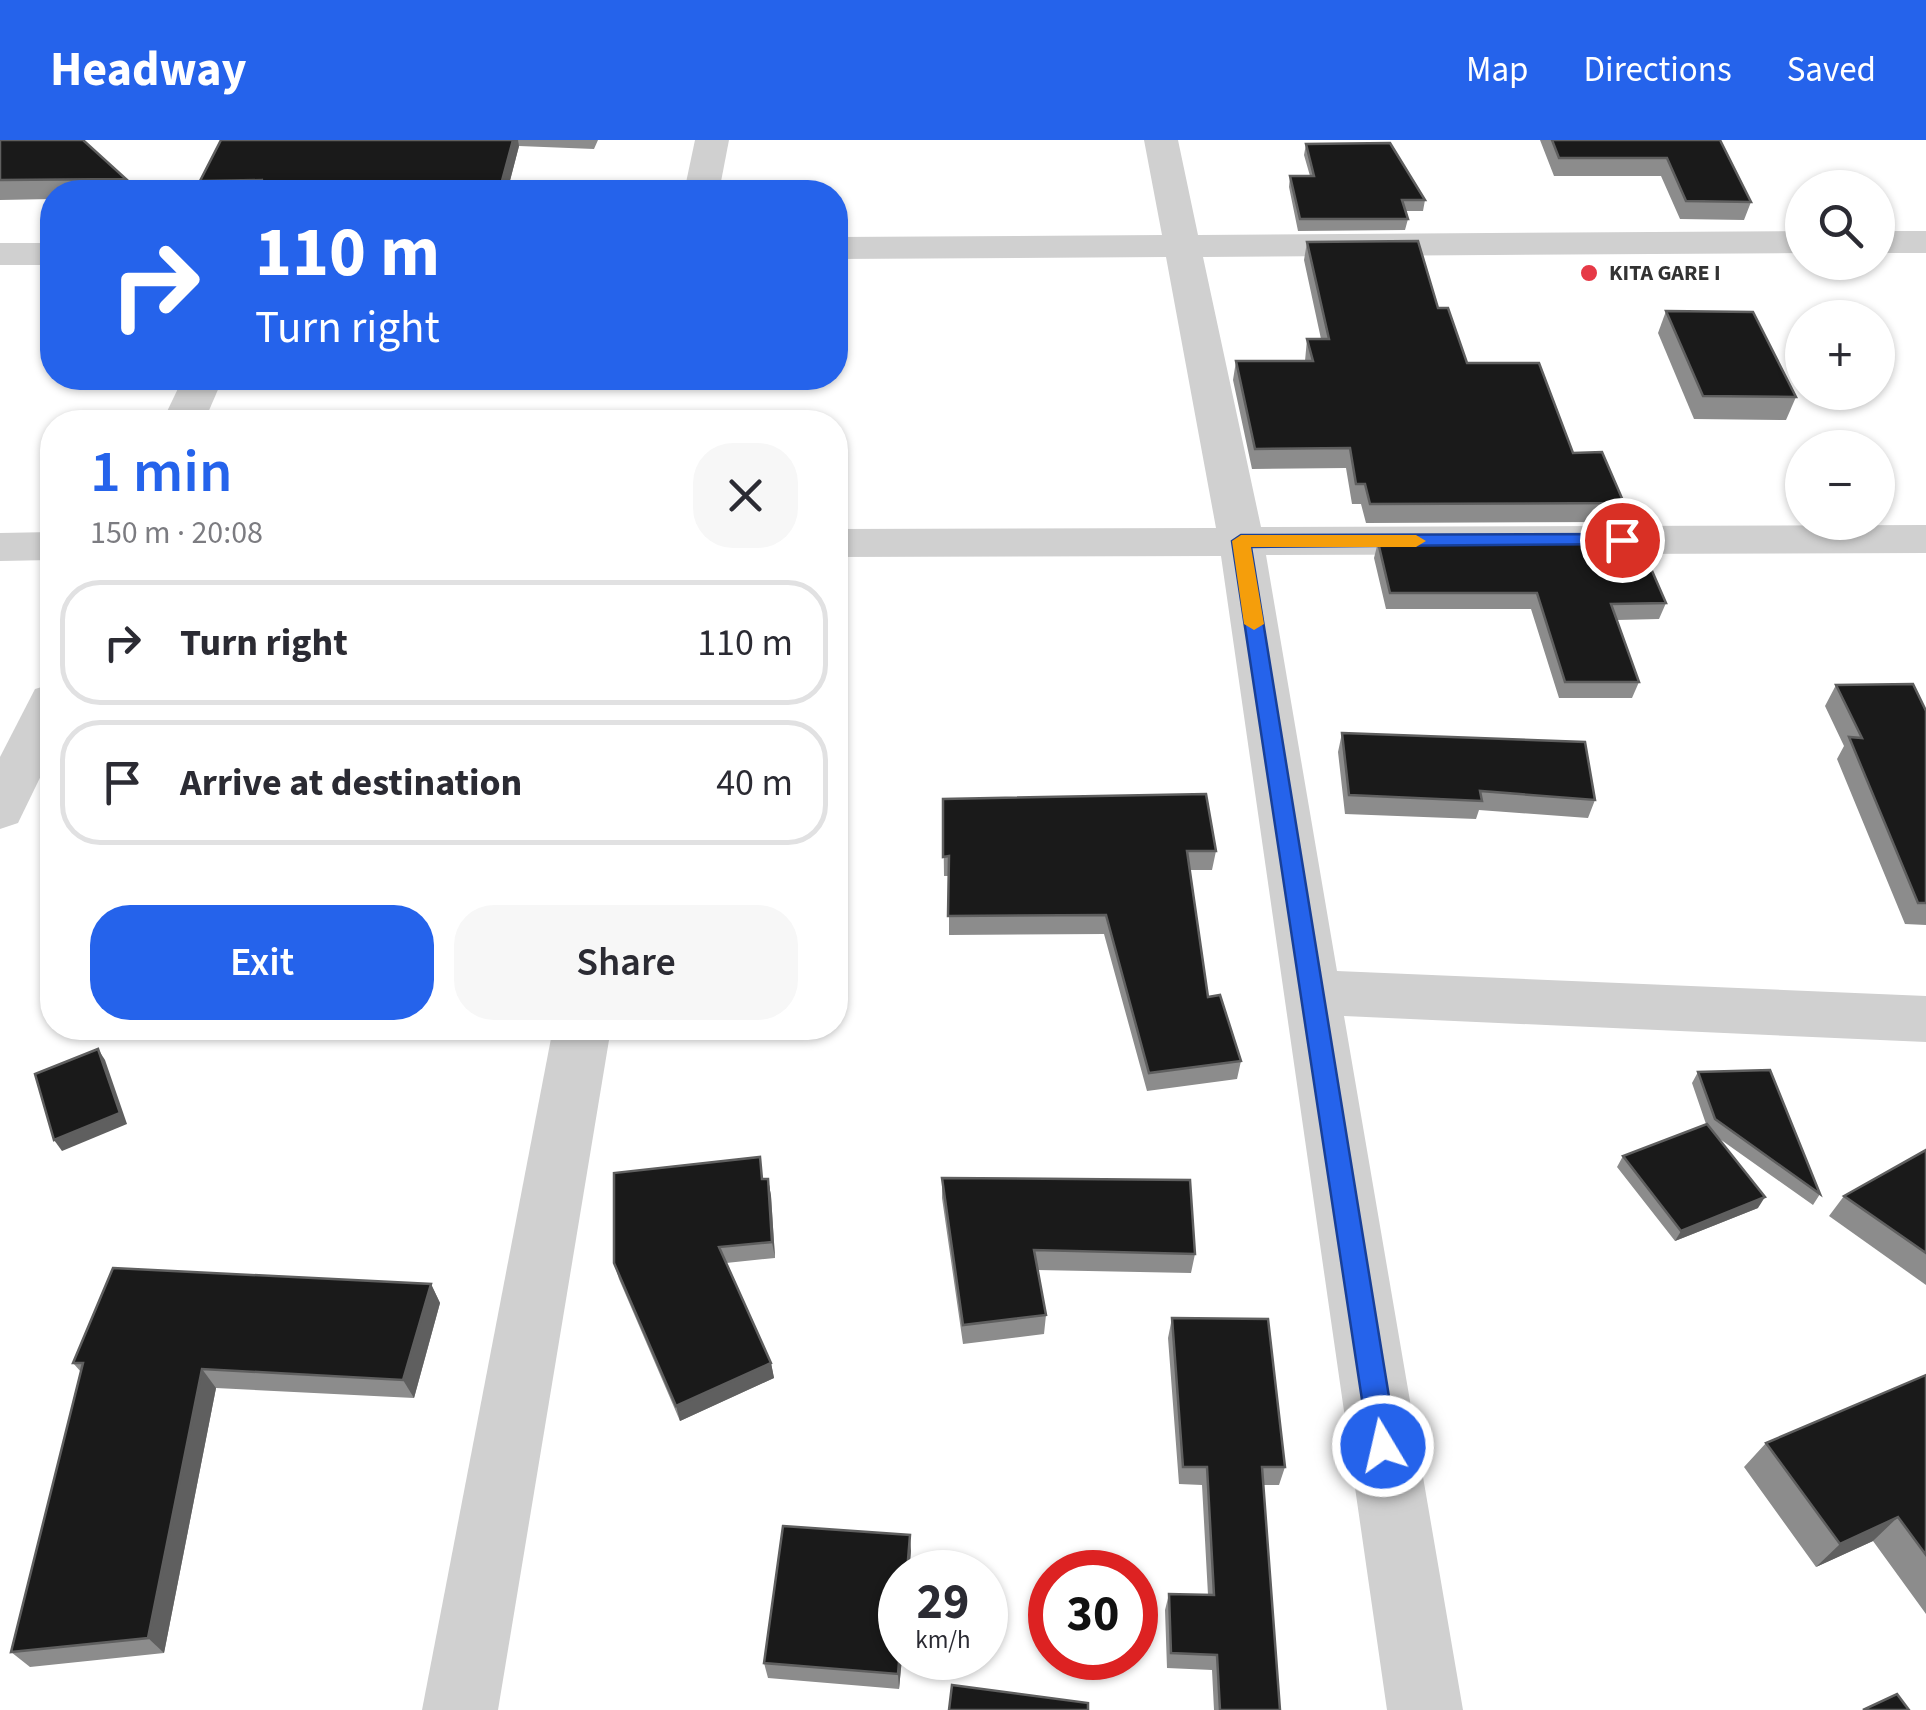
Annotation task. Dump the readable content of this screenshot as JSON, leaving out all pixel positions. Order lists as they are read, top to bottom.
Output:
{
  "places": ["KITA GARE I"],
  "page": {
    "header": "Headway",
    "nav": ["Map", "Directions", "Saved"],
    "map_buttons": ["+", "−"],
    "turn": ["110 m", "Turn right"],
    "heading": ["1 min", "150 m · 20:08"],
    "list": [
      {
        "name": "Turn right",
        "value": "110 m"
      },
      {
        "name": "Arrive at destination",
        "value": "40 m"
      }
    ],
    "buttons": ["Exit", "Share"],
    "speed": "29 km/h",
    "limit": "30"
  }
}
